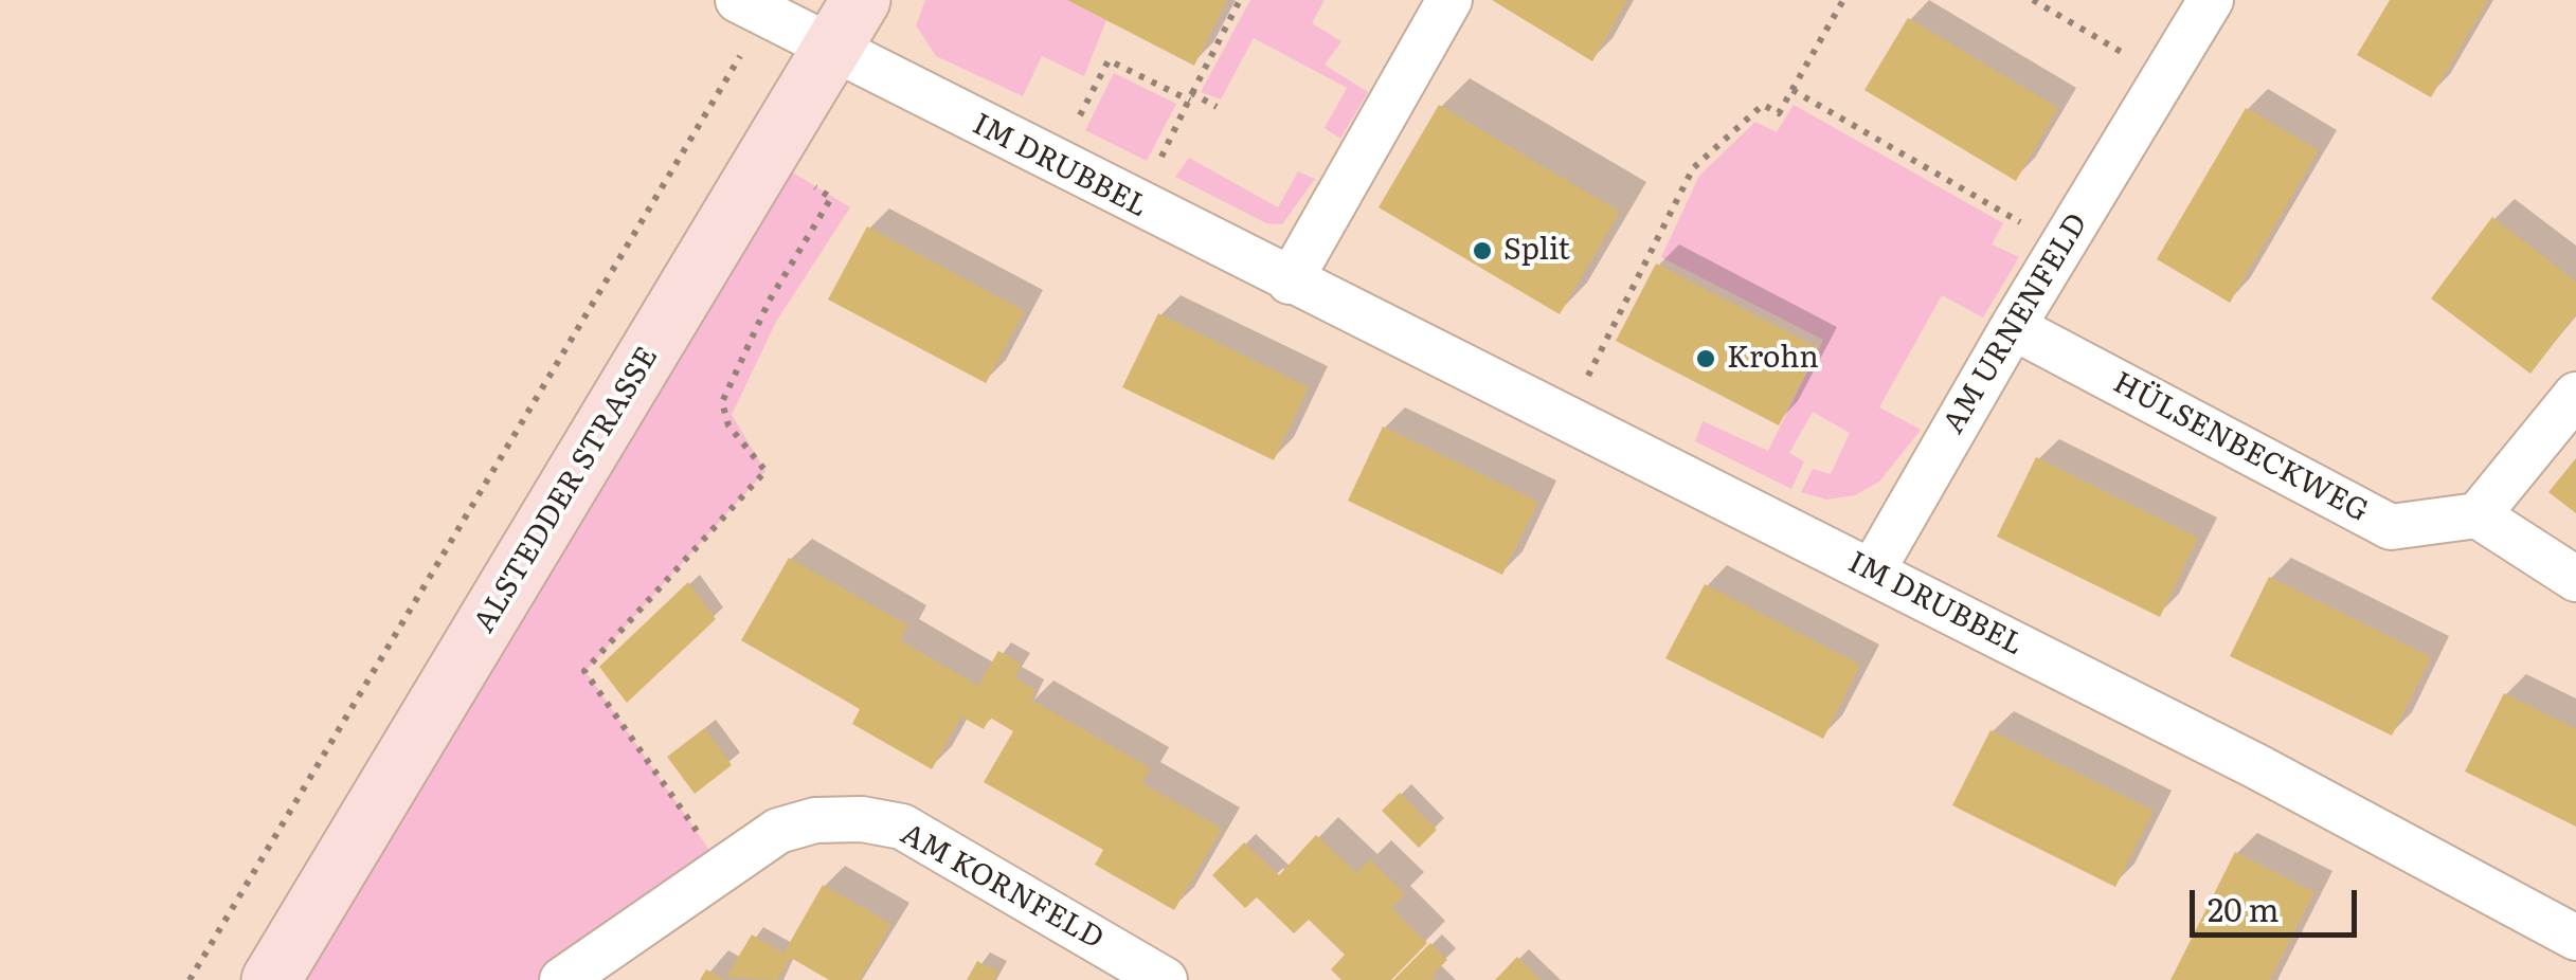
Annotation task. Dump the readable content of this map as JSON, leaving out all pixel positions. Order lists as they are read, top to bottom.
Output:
{
  "streets": {
    "street": [
      "IM DRUBBEL",
      "AM URNENFELD",
      "HÜLSENBECKWEG",
      "ALSTEDDER STRASSE",
      "AM KORNFELD"
    ]
  },
  "crossings": [
    ["IM DRUBBEL", "AM URNENFELD"],
    ["IM DRUBBEL", "ALSTEDDER STRASSE"],
    ["AM URNENFELD", "HÜLSENBECKWEG"]
  ],
  "places": ["Split", "Krohn"],
  "scale_bar": "20 m"
}
